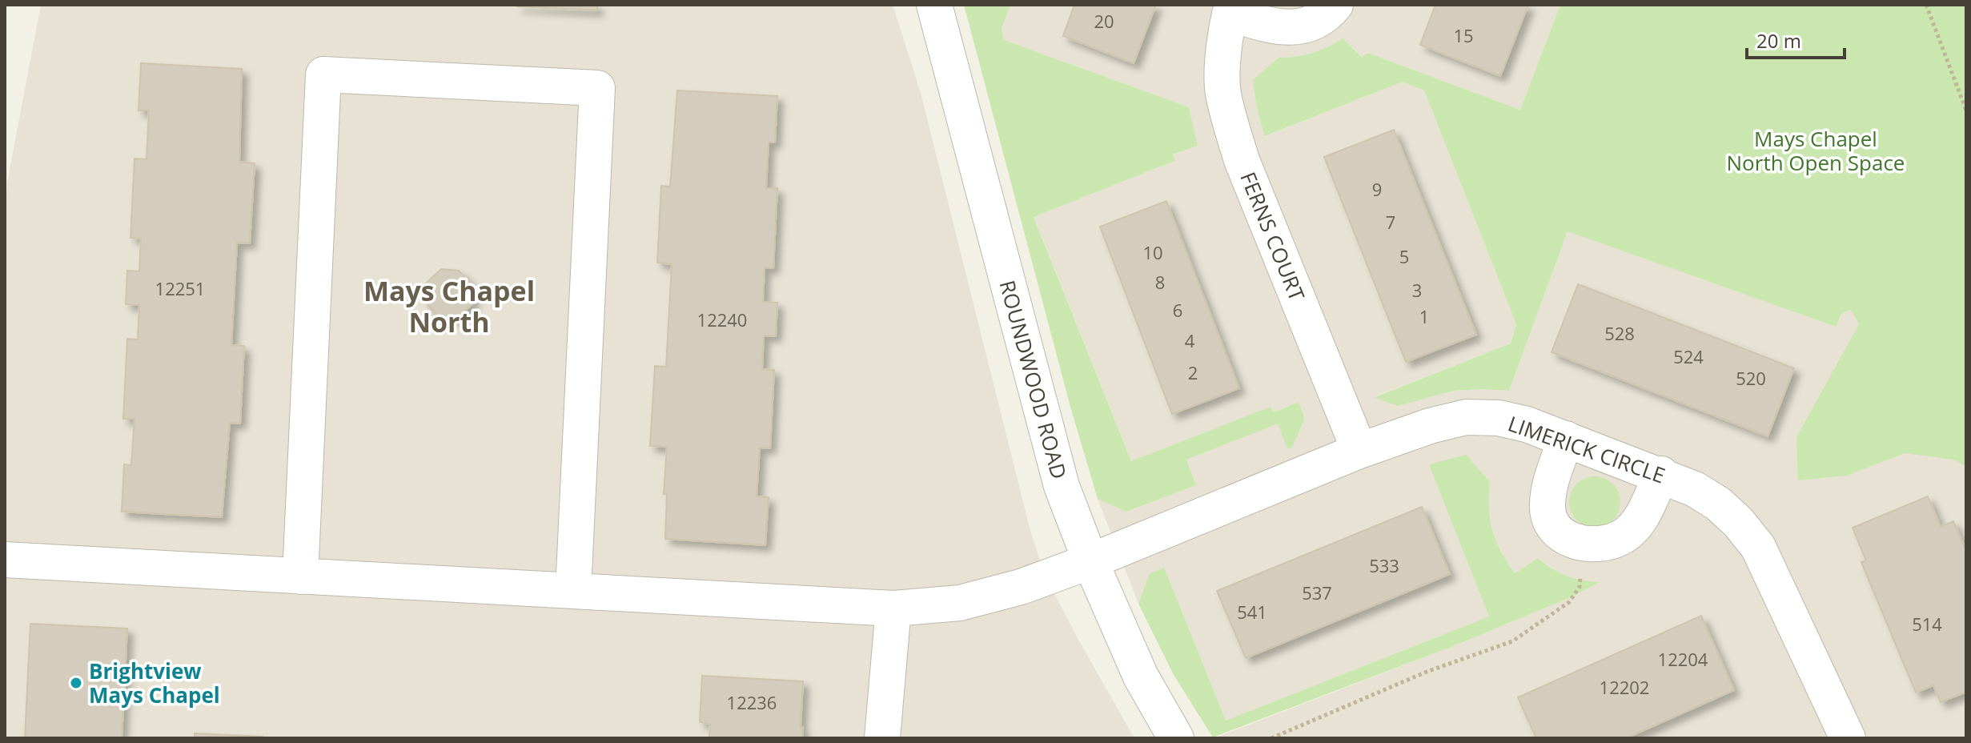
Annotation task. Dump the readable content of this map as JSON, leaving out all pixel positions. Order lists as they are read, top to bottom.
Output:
{
  "streets": {
    "street": ["FERNS COURT", "ROUNDWOOD ROAD", "LIMERICK CIRCLE"]
  },
  "crossings": [
    ["FERNS COURT", "LIMERICK CIRCLE"],
    ["ROUNDWOOD ROAD", "LIMERICK CIRCLE"]
  ],
  "districts": ["Mays Chapel North"],
  "parks": ["Mays Chapel North Open Space"],
  "places": ["Brightview Mays Chapel"],
  "house_numbers": [
    "20",
    "15",
    "9",
    "7",
    "10",
    "5",
    "8",
    "12251",
    "3",
    "6",
    "1",
    "12240",
    "528",
    "4",
    "524",
    "2",
    "520",
    "533",
    "537",
    "541",
    "514",
    "12204",
    "12202",
    "12236"
  ],
  "scale_bar": "20 m"
}
